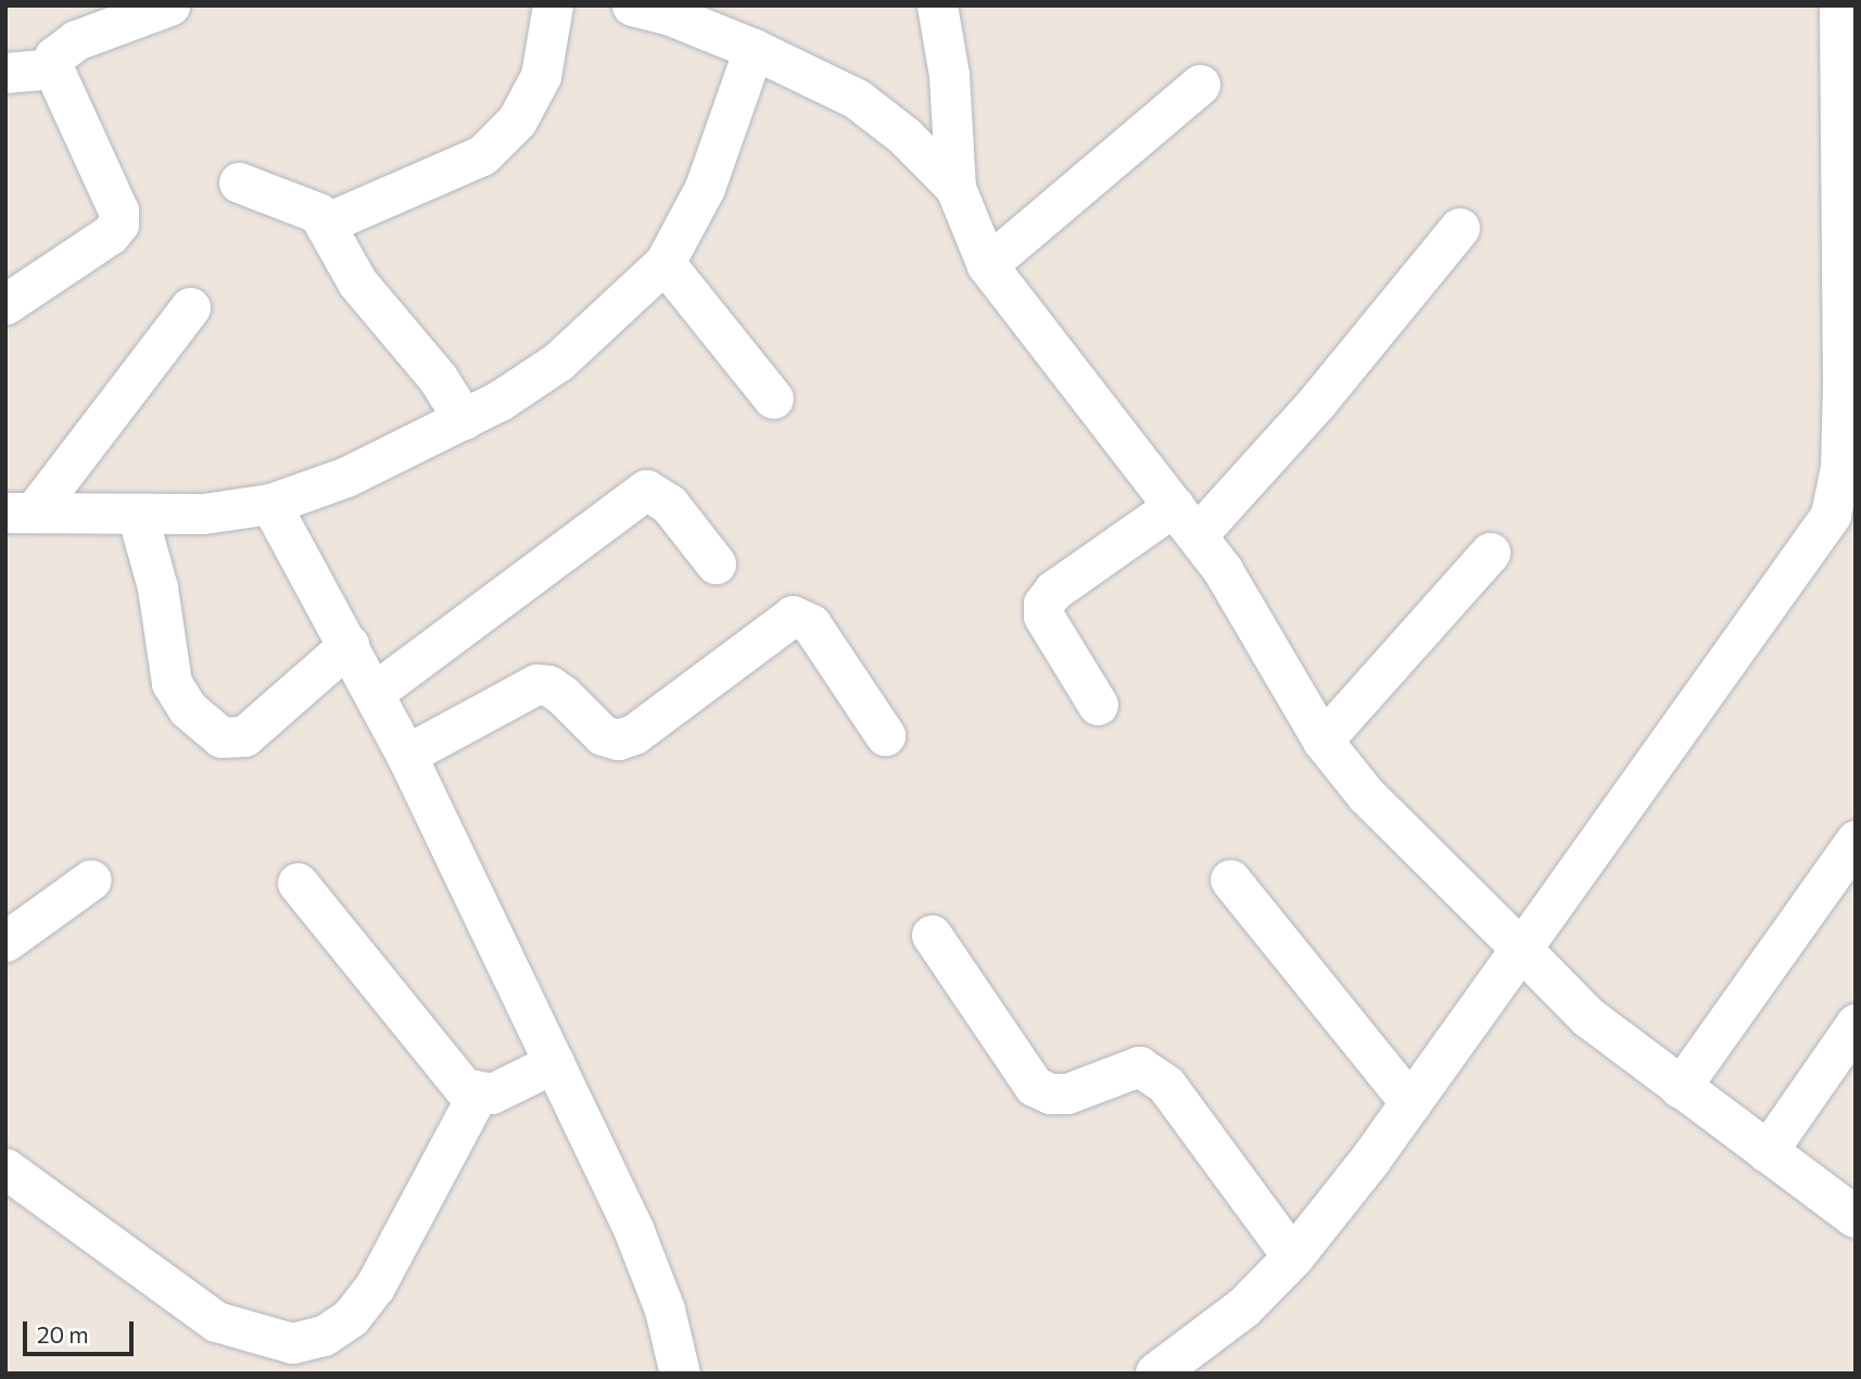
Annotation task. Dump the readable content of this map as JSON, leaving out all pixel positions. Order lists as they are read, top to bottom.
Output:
{
  "scale_bar": "20 m"
}
